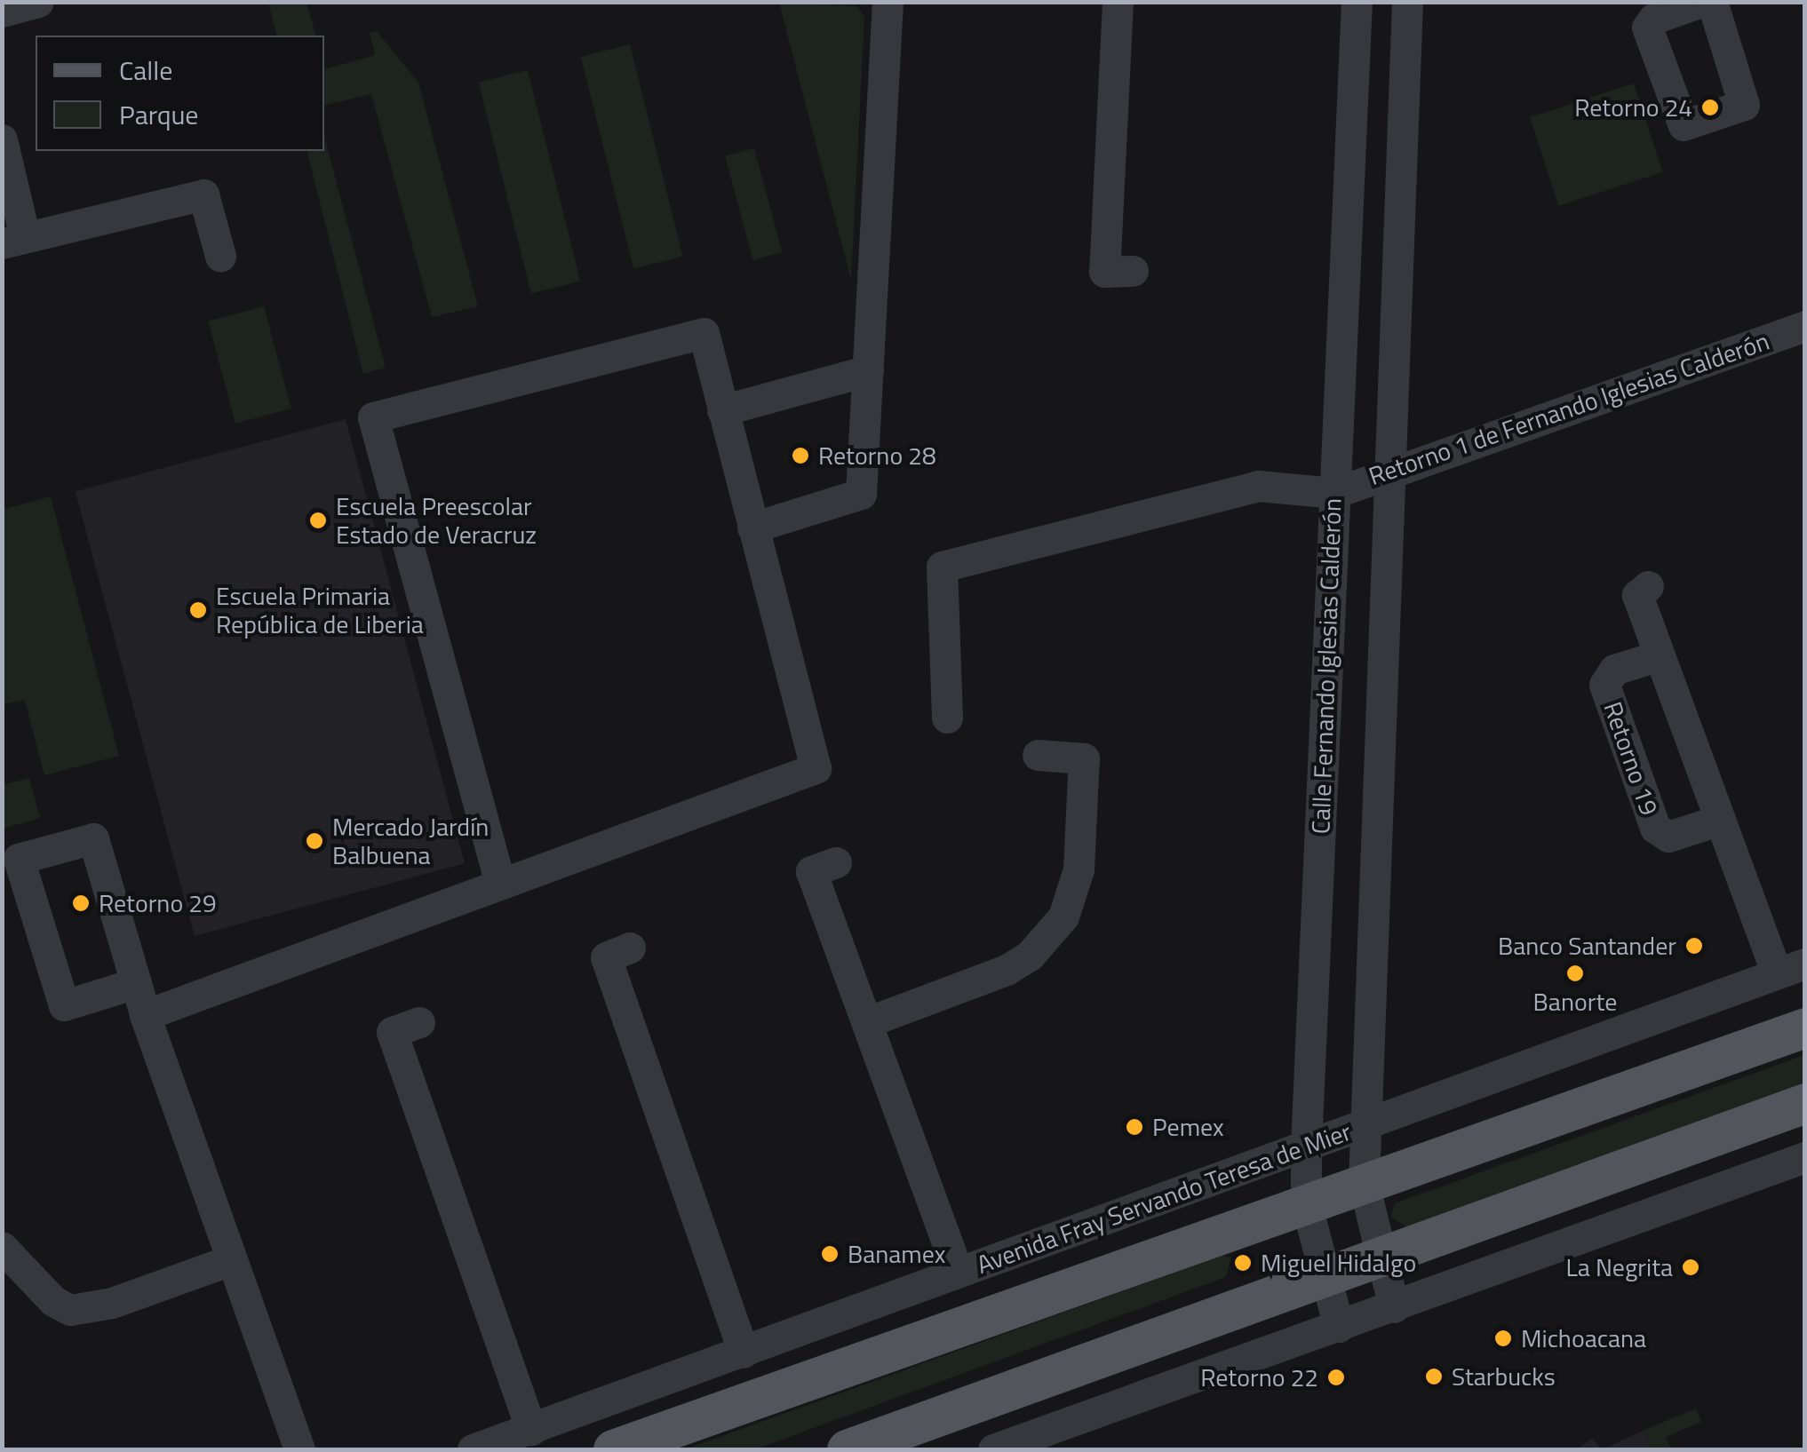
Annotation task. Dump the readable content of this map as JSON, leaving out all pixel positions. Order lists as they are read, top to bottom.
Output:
{
  "streets": {
    "main road": ["Avenida Fray Servando Teresa de Mier"],
    "street": ["Retorno 1 de Fernando Iglesias Calderón", "Calle Fernando Iglesias Calderón", "Retorno 19"]
  },
  "crossings": [
    ["Retorno 1 de Fernando Iglesias Calderón", "Calle Fernando Iglesias Calderón"],
    ["Calle Fernando Iglesias Calderón", "Avenida Fray Servando Teresa de Mier"]
  ],
  "places": [
    "Retorno 24",
    "Retorno 28",
    "Escuela Preescolar Estado de Veracruz",
    "Escuela Primaria República de Liberia",
    "Mercado Jardín Balbuena",
    "Retorno 29",
    "Banco Santander",
    "Banorte",
    "Pemex",
    "Banamex",
    "Miguel Hidalgo",
    "La Negrita",
    "Michoacana",
    "Starbucks",
    "Retorno 22"
  ],
  "legend": ["Calle", "Parque"]
}
